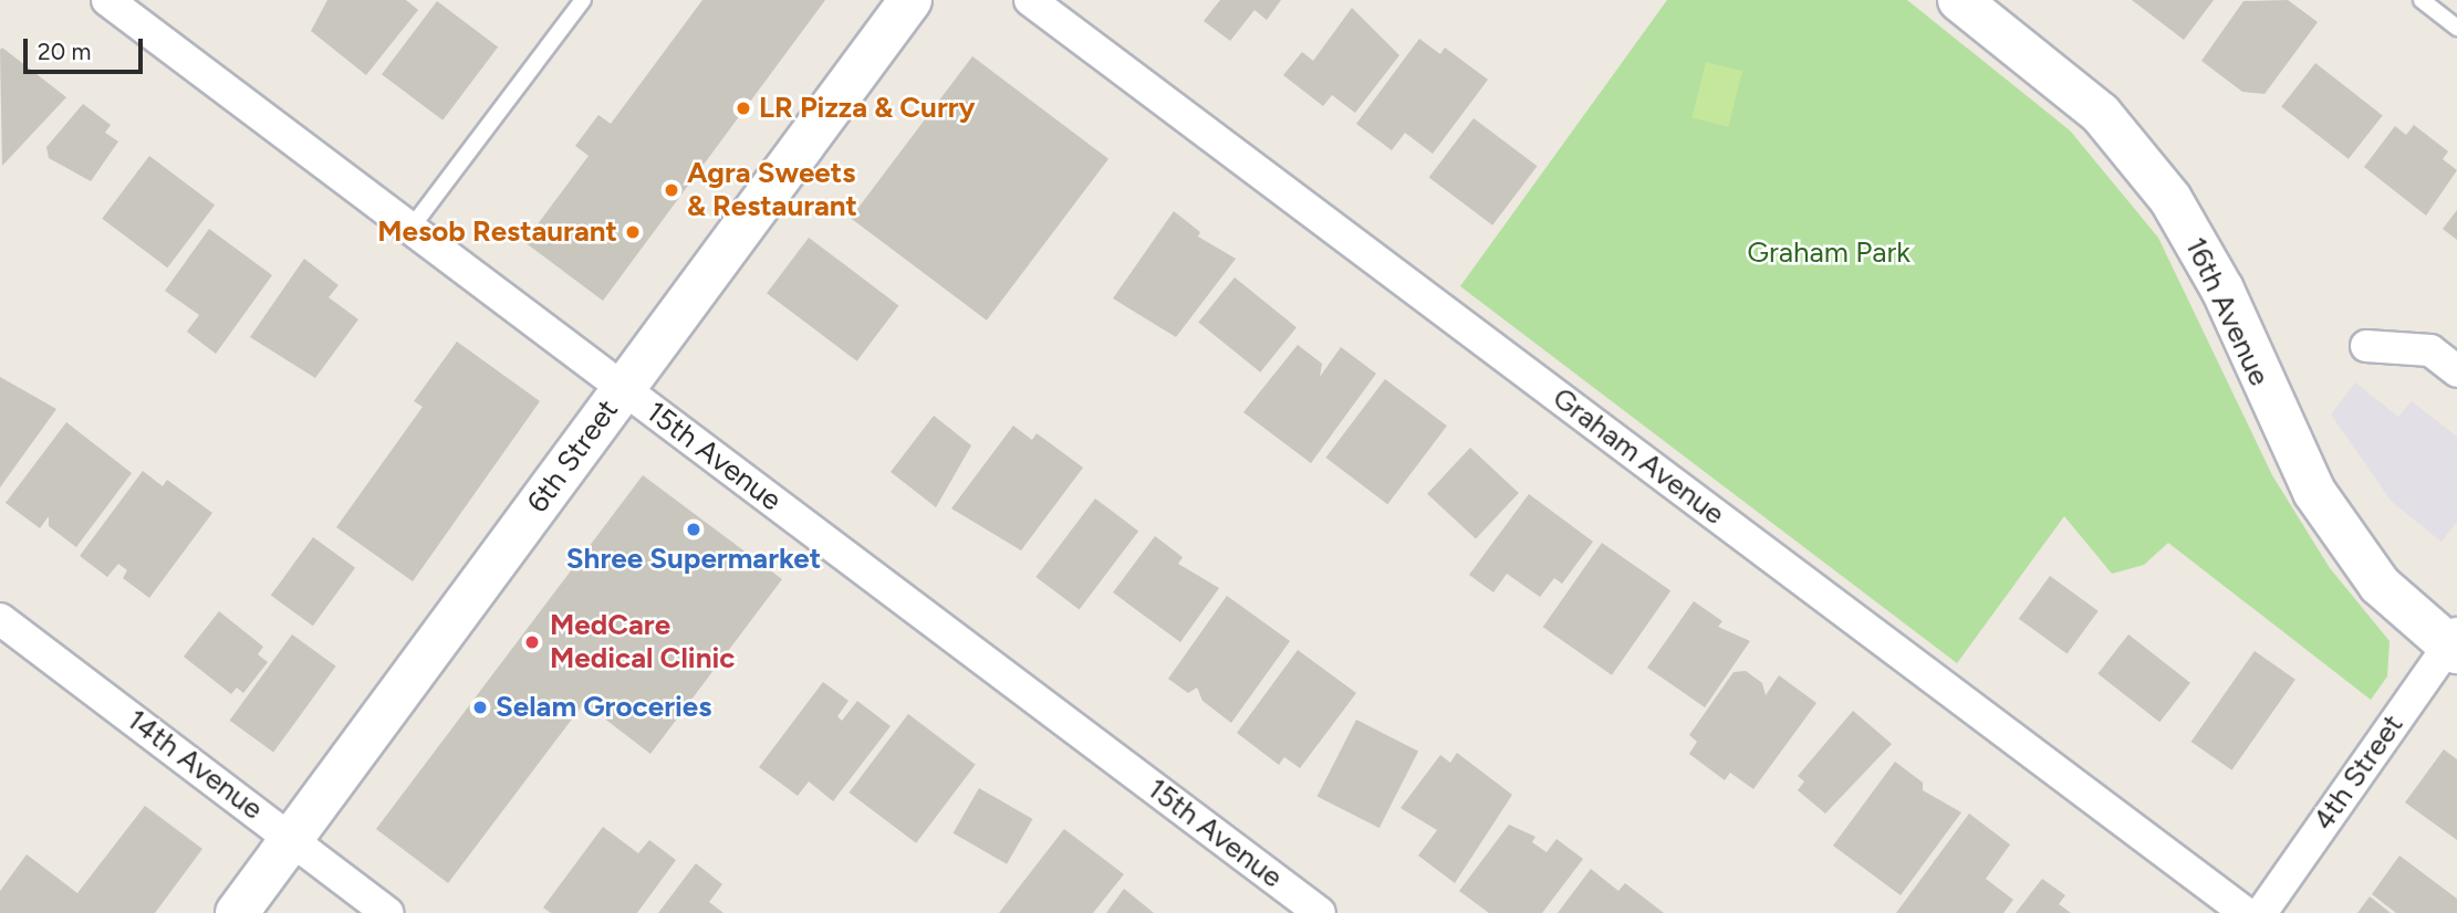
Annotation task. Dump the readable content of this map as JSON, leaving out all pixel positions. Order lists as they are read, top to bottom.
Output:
{
  "streets": {
    "street": [
      "16th Avenue",
      "6th Street",
      "15th Avenue",
      "Graham Avenue",
      "14th Avenue",
      "4th Street"
    ]
  },
  "crossings": [
    ["16th Avenue", "4th Street"],
    ["6th Street", "15th Avenue"],
    ["6th Street", "14th Avenue"]
  ],
  "parks": ["Graham Park"],
  "places": [
    "LR Pizza & Curry",
    "Agra Sweets & Restaurant",
    "Mesob Restaurant",
    "Shree Supermarket",
    "MedCare Medical Clinic",
    "Selam Groceries"
  ],
  "scale_bar": "20 m"
}
